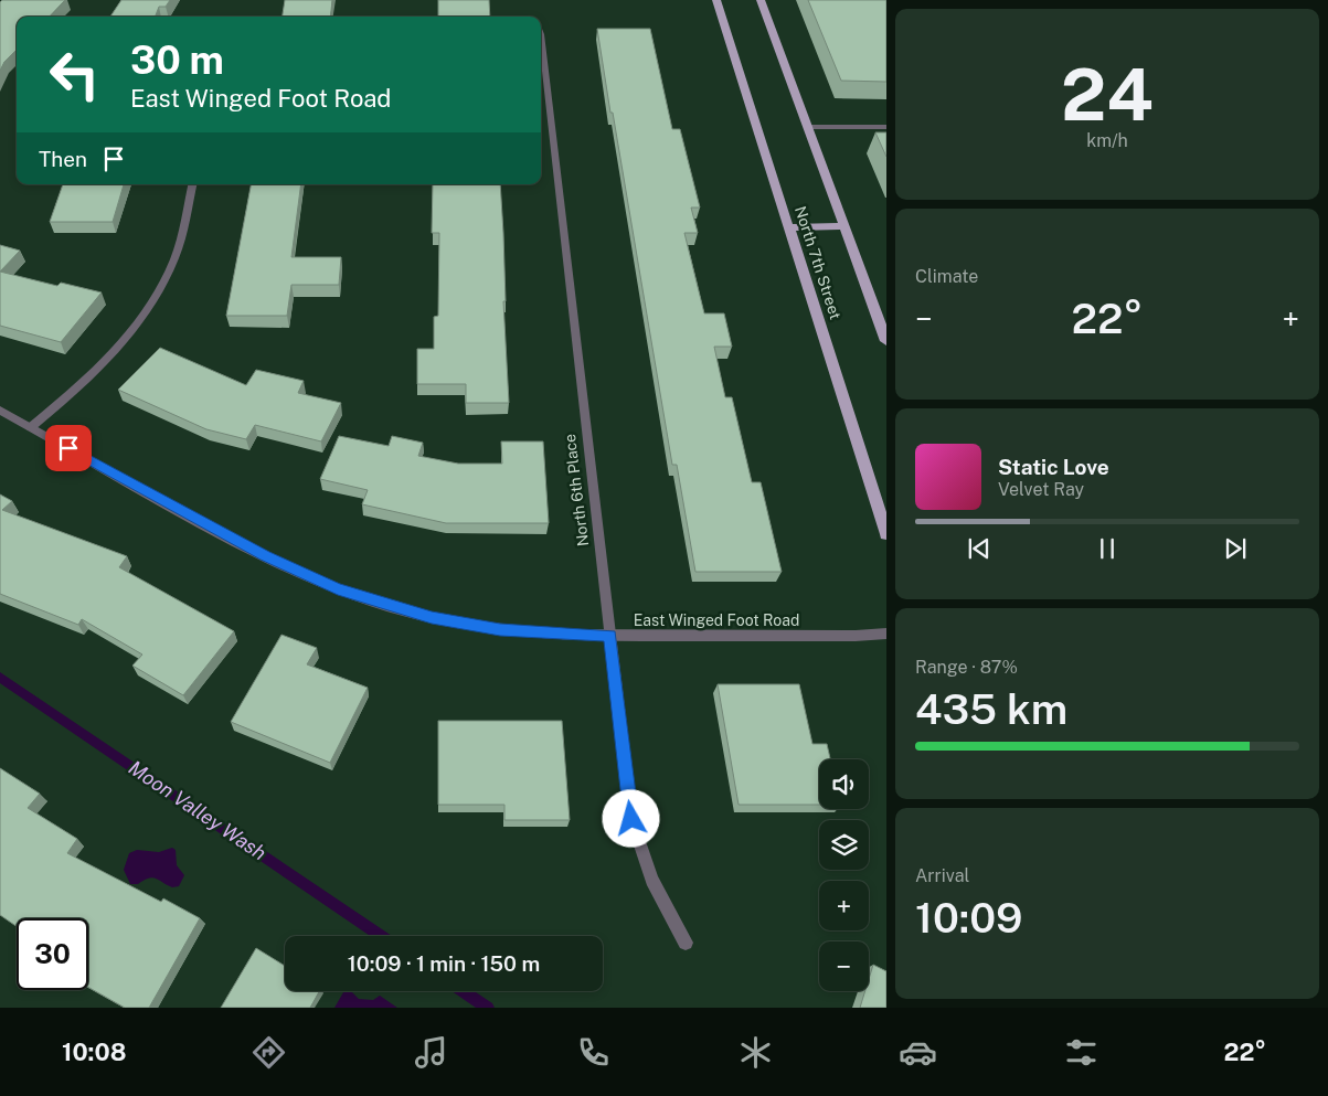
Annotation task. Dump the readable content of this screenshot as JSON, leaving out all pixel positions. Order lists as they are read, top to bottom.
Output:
{
  "streets": {
    "main road": ["North 7th Street"],
    "street": ["North 6th Place", "East Winged Foot Road"]
  },
  "crossings": [
    ["North 6th Place", "East Winged Foot Road"]
  ],
  "water": ["Moon Valley Wash"],
  "page": {
    "tile": [
      ["24", "km/h"],
      "Climate",
      ["Range · 87%", "435 km"],
      ["Arrival", "10:09"]
    ],
    "turn": ["30 m", "East Winged Foot Road"],
    "then": "Then",
    "heat": ["−", "22°", "+"],
    "song": ["Static Love", "Velvet Ray"],
    "map_buttons": ["+", "−"],
    "limit": "30",
    "trip": "10:09 · 1 min · 150 m",
    "tabs": ["10:08", "22°"]
  }
}
